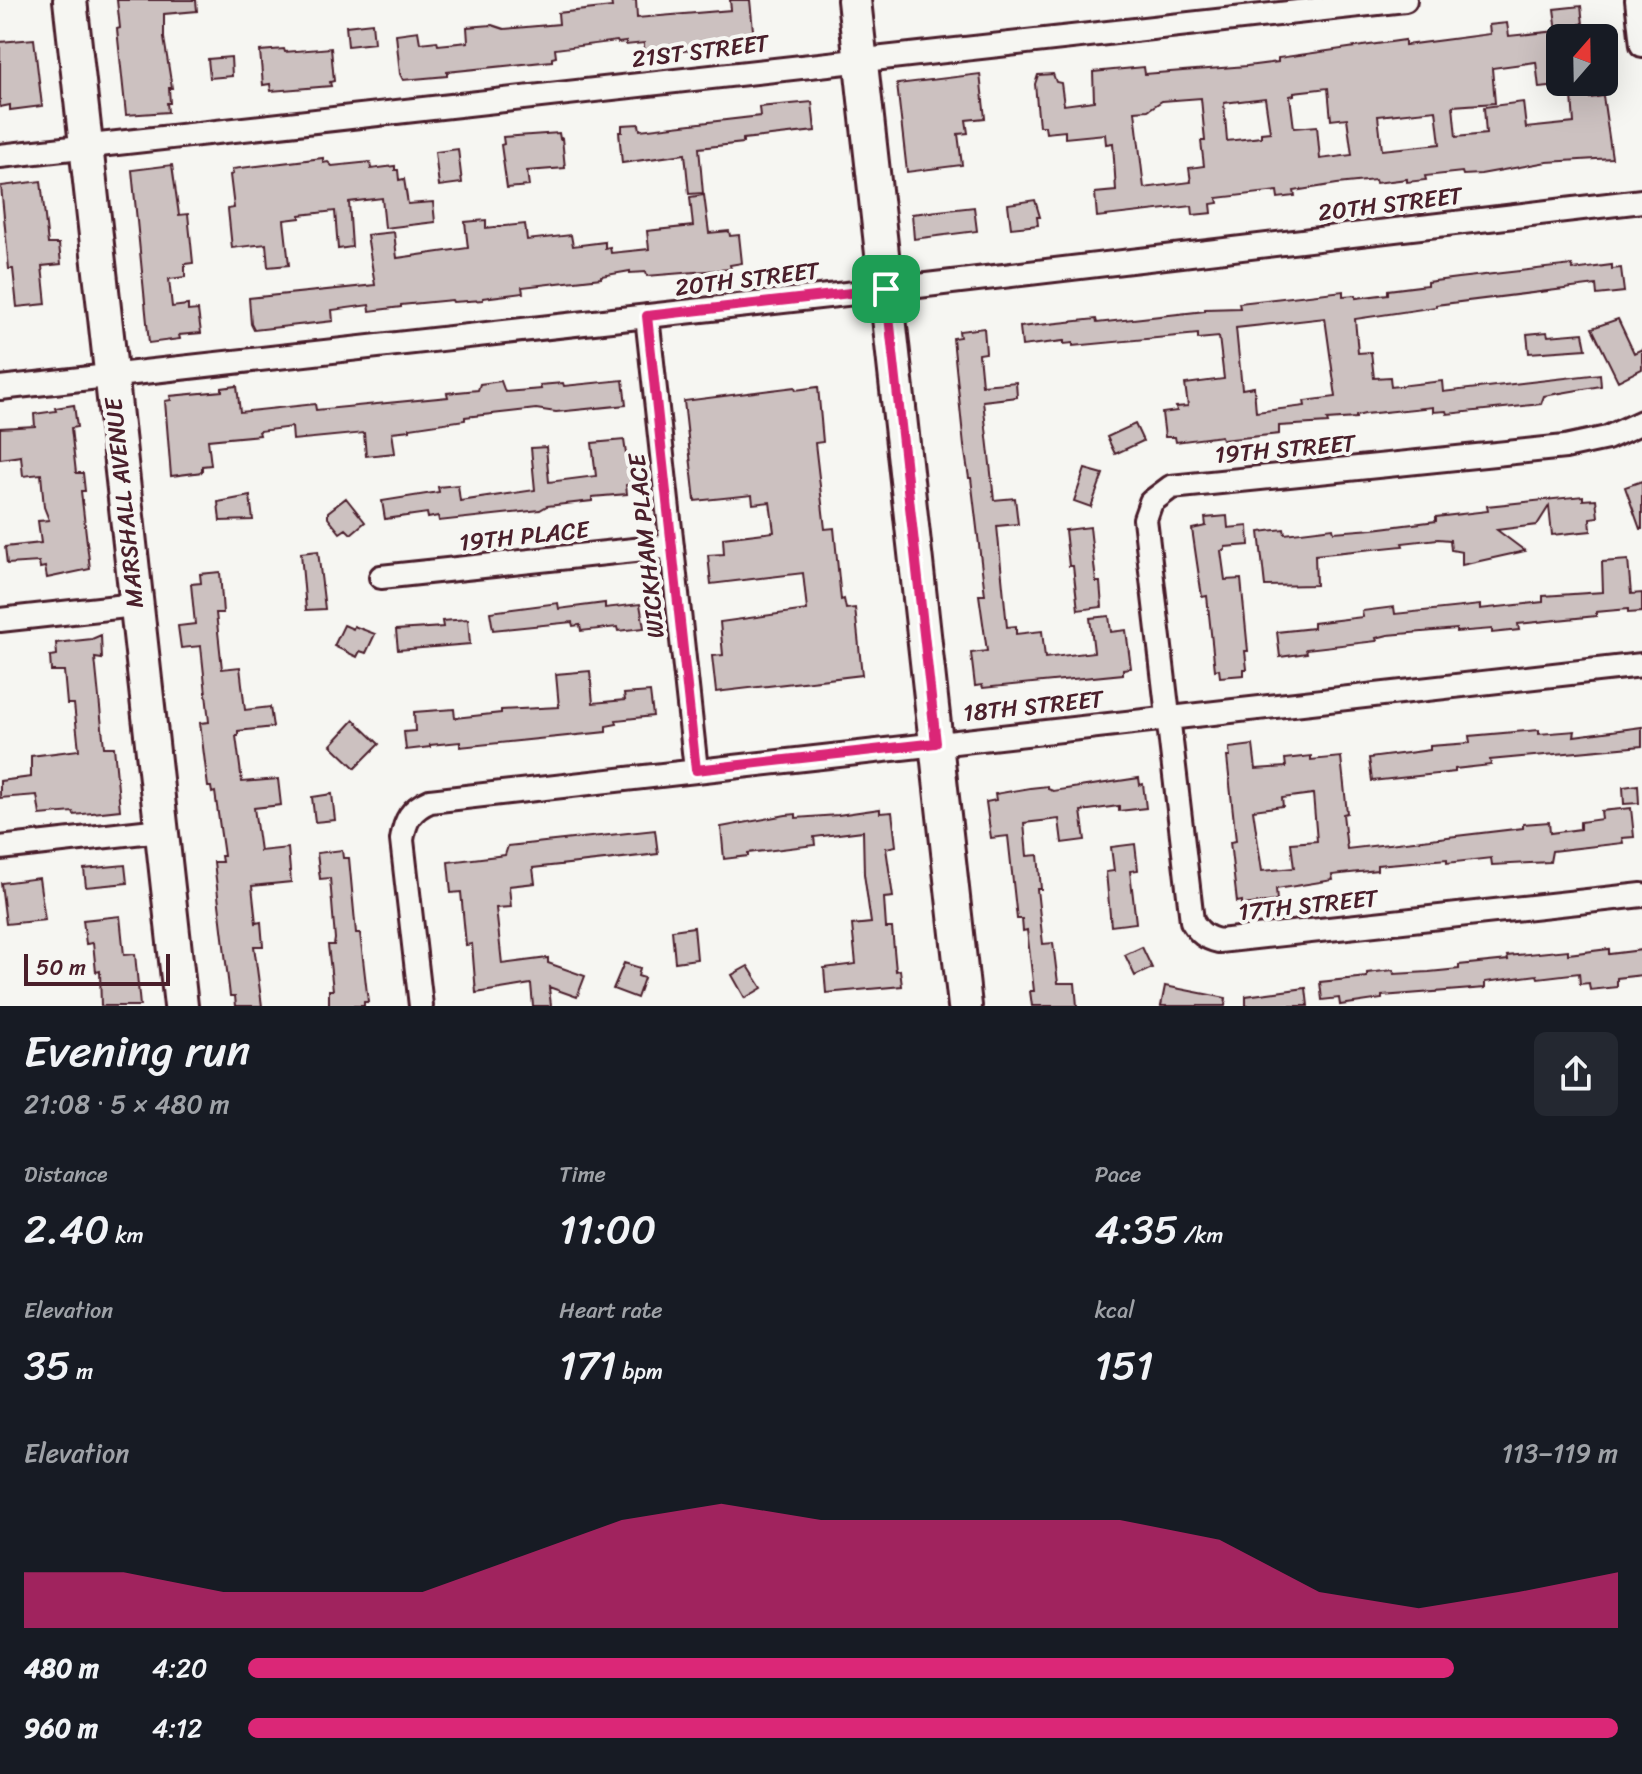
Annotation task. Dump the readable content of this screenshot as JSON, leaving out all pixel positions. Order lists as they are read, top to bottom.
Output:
{
  "streets": {
    "street": [
      "21ST STREET",
      "20TH STREET",
      "19TH STREET",
      "MARSHALL AVENUE",
      "19TH PLACE",
      "WICKHAM PLACE",
      "18TH STREET",
      "17TH STREET"
    ]
  },
  "crossings": [
    ["21ST STREET", "MARSHALL AVENUE"],
    ["20TH STREET", "MARSHALL AVENUE"],
    ["20TH STREET", "WICKHAM PLACE"],
    ["19TH STREET", "18TH STREET"],
    ["19TH STREET", "17TH STREET"],
    ["19TH PLACE", "WICKHAM PLACE"],
    ["WICKHAM PLACE", "18TH STREET"],
    ["18TH STREET", "17TH STREET"]
  ],
  "scale_bar": "50 m",
  "north": "top",
  "page": {
    "scale": "50 m",
    "heading": ["Evening run", "21:08 · 5 × 480 m"],
    "stats": [
      ["Distance", "2.40 km"],
      ["Time", "11:00"],
      ["Pace", "4:35 /km"],
      ["Elevation", "35 m"],
      ["Heart rate", "171 bpm"],
      ["kcal", "151"]
    ],
    "chart": ["Elevation", "113–119 m"],
    "list": [
      {
        "name": "480 m",
        "note": "4:20"
      },
      {
        "name": "960 m",
        "note": "4:12"
      }
    ]
  }
}
